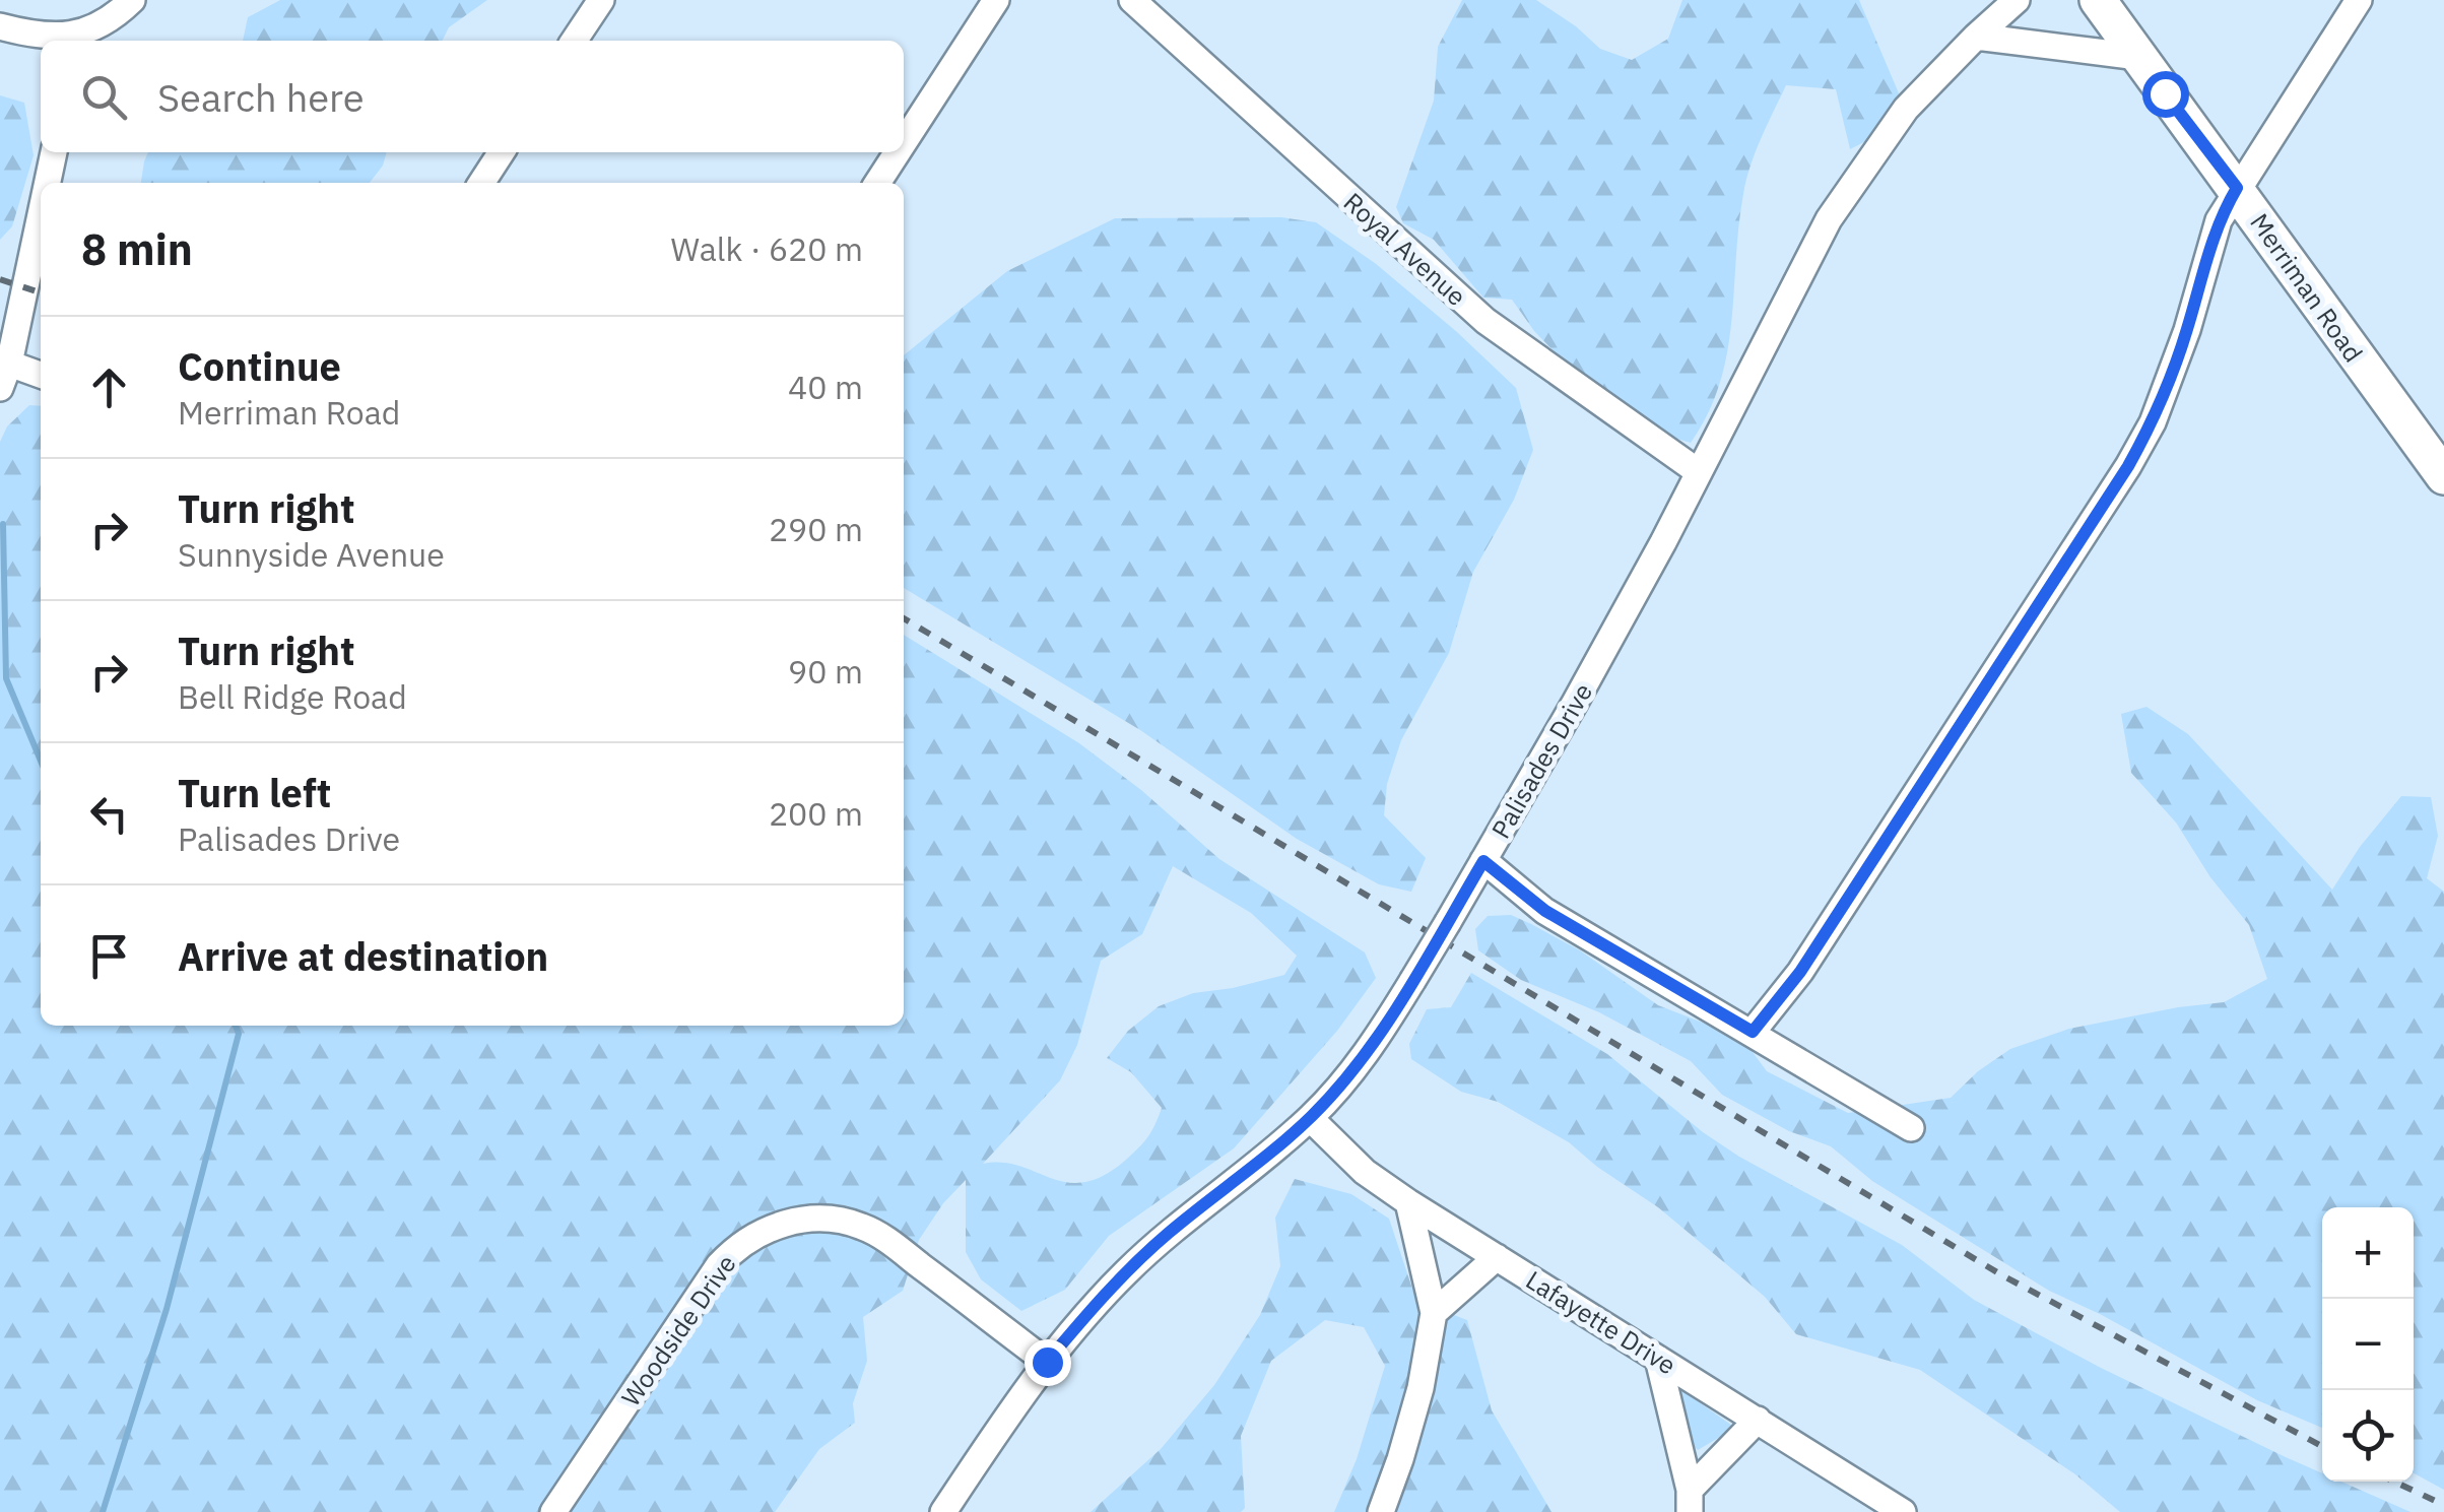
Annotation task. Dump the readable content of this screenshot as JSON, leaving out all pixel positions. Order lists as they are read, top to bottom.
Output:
{
  "streets": {
    "main road": ["Merriman Road"],
    "street": [
      "Royal Avenue",
      "Palisades Drive",
      "Lafayette Drive",
      "Woodside Drive"
    ]
  },
  "crossings": [
    ["Royal Avenue", "Palisades Drive"],
    ["Palisades Drive", "Lafayette Drive"],
    ["Palisades Drive", "Woodside Drive"]
  ],
  "page": {
    "search": "Search here",
    "heading": ["8 min", "Walk · 620 m"],
    "list": [
      ["Continue", "Merriman Road", "40 m"],
      ["Turn right", "Sunnyside Avenue", "290 m"],
      ["Turn right", "Bell Ridge Road", "90 m"],
      ["Turn left", "Palisades Drive", "200 m"],
      "Arrive at destination"
    ],
    "map_buttons": ["+", "−"]
  }
}
